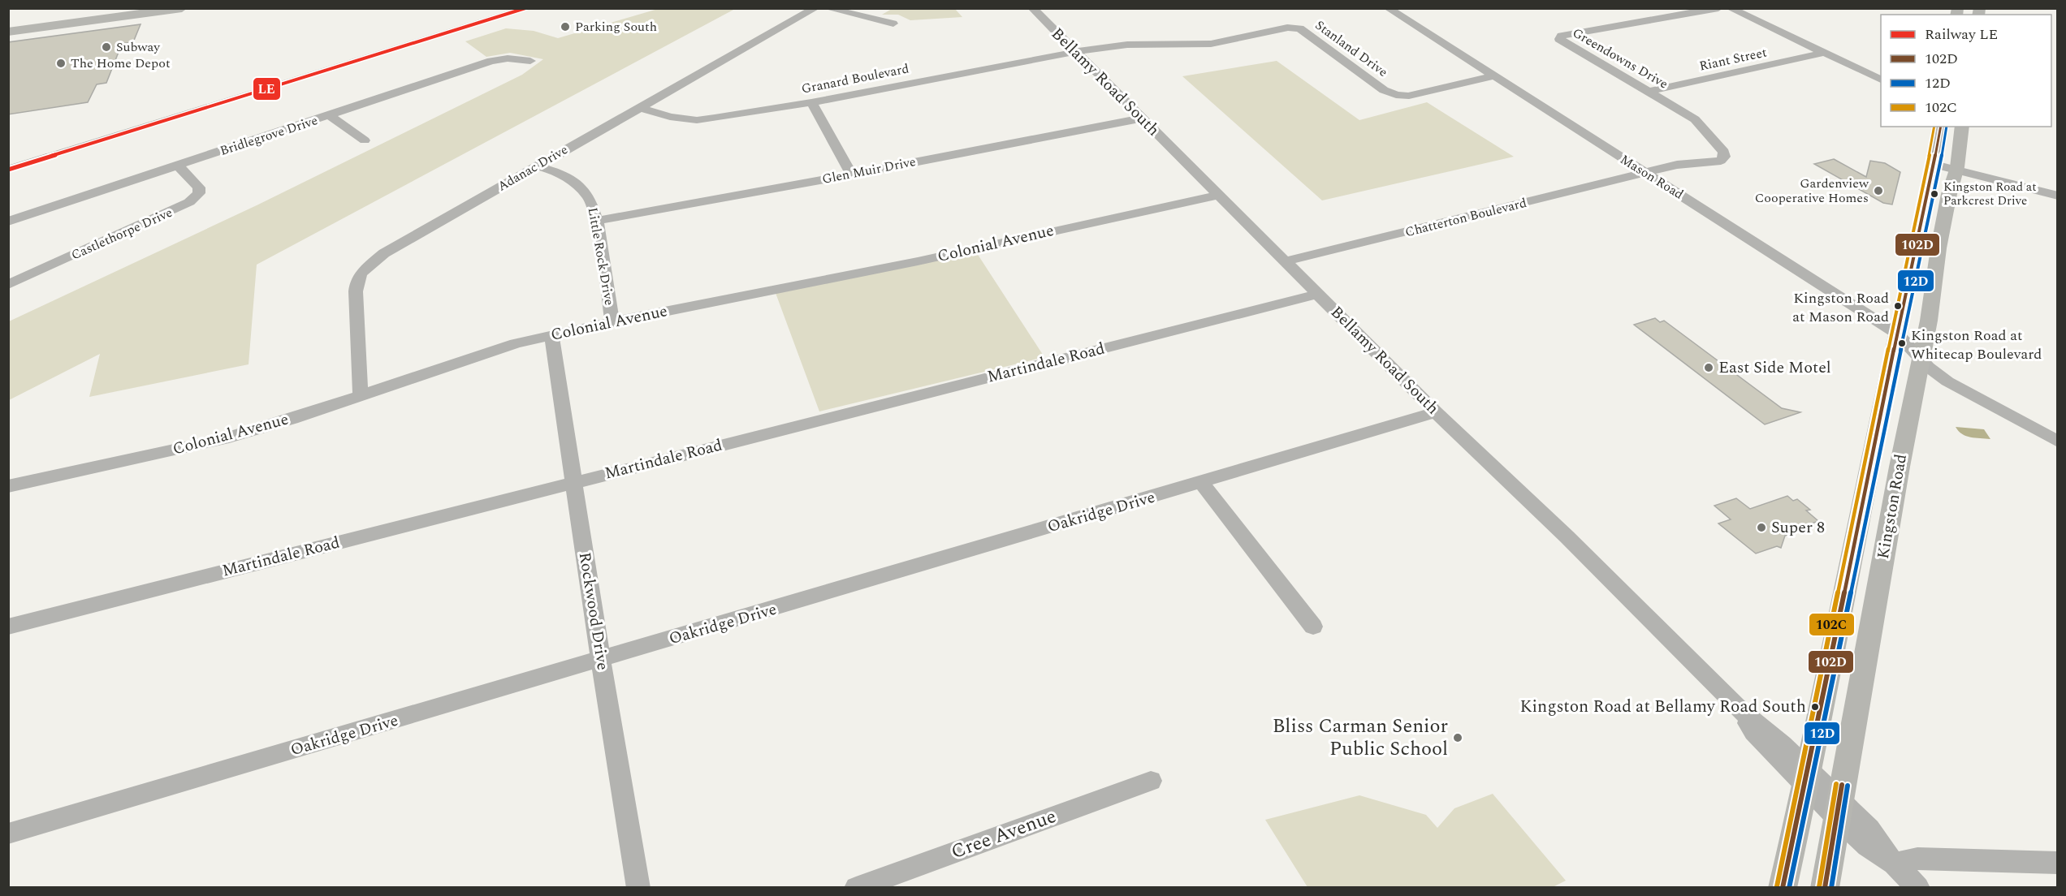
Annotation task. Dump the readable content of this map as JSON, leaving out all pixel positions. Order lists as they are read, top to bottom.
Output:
{
  "streets": {
    "main road": ["Kingston Road"],
    "street": [
      "Stanland Drive",
      "Greendowns Drive",
      "Riant Street",
      "Granard Boulevard",
      "Bellamy Road South",
      "Bridlegrove Drive",
      "Adanac Drive",
      "Glen Muir Drive",
      "Mason Road",
      "Chatterton Boulevard",
      "Castlethorpe Drive",
      "Colonial Avenue",
      "Little Rock Drive",
      "Martindale Road",
      "Oakridge Drive",
      "Rockwood Drive",
      "Cree Avenue"
    ]
  },
  "crossings": [
    ["Stanland Drive", "Granard Boulevard"],
    ["Stanland Drive", "Bellamy Road South"],
    ["Stanland Drive", "Mason Road"],
    ["Greendowns Drive", "Riant Street"],
    ["Greendowns Drive", "Mason Road"],
    ["Greendowns Drive", "Chatterton Boulevard"],
    ["Granard Boulevard", "Bellamy Road South"],
    ["Granard Boulevard", "Adanac Drive"],
    ["Bellamy Road South", "Glen Muir Drive"],
    ["Bellamy Road South", "Chatterton Boulevard"],
    ["Bellamy Road South", "Colonial Avenue"],
    ["Bellamy Road South", "Martindale Road"],
    ["Bellamy Road South", "Kingston Road"],
    ["Bellamy Road South", "Oakridge Drive"],
    ["Bridlegrove Drive", "Castlethorpe Drive"],
    ["Adanac Drive", "Colonial Avenue"],
    ["Adanac Drive", "Little Rock Drive"],
    ["Glen Muir Drive", "Little Rock Drive"],
    ["Mason Road", "Chatterton Boulevard"],
    ["Mason Road", "Kingston Road"],
    ["Colonial Avenue", "Little Rock Drive"],
    ["Colonial Avenue", "Rockwood Drive"],
    ["Martindale Road", "Rockwood Drive"],
    ["Oakridge Drive", "Rockwood Drive"]
  ],
  "places": [
    "Parking South",
    "Subway",
    "The Home Depot",
    "Gardenview Cooperative Homes",
    "Kingston Road at Parkcrest Drive",
    "Kingston Road at Mason Road",
    "Kingston Road at Whitecap Boulevard",
    "East Side Motel",
    "Super 8",
    "Kingston Road at Bellamy Road South",
    "Bliss Carman Senior Public School"
  ],
  "lines": [
    "rail line LE",
    "transit line 102D",
    "transit line 12D",
    "transit line 102C"
  ],
  "legend": [
    "Railway LE",
    "102D",
    "12D",
    "102C"
  ]
}
